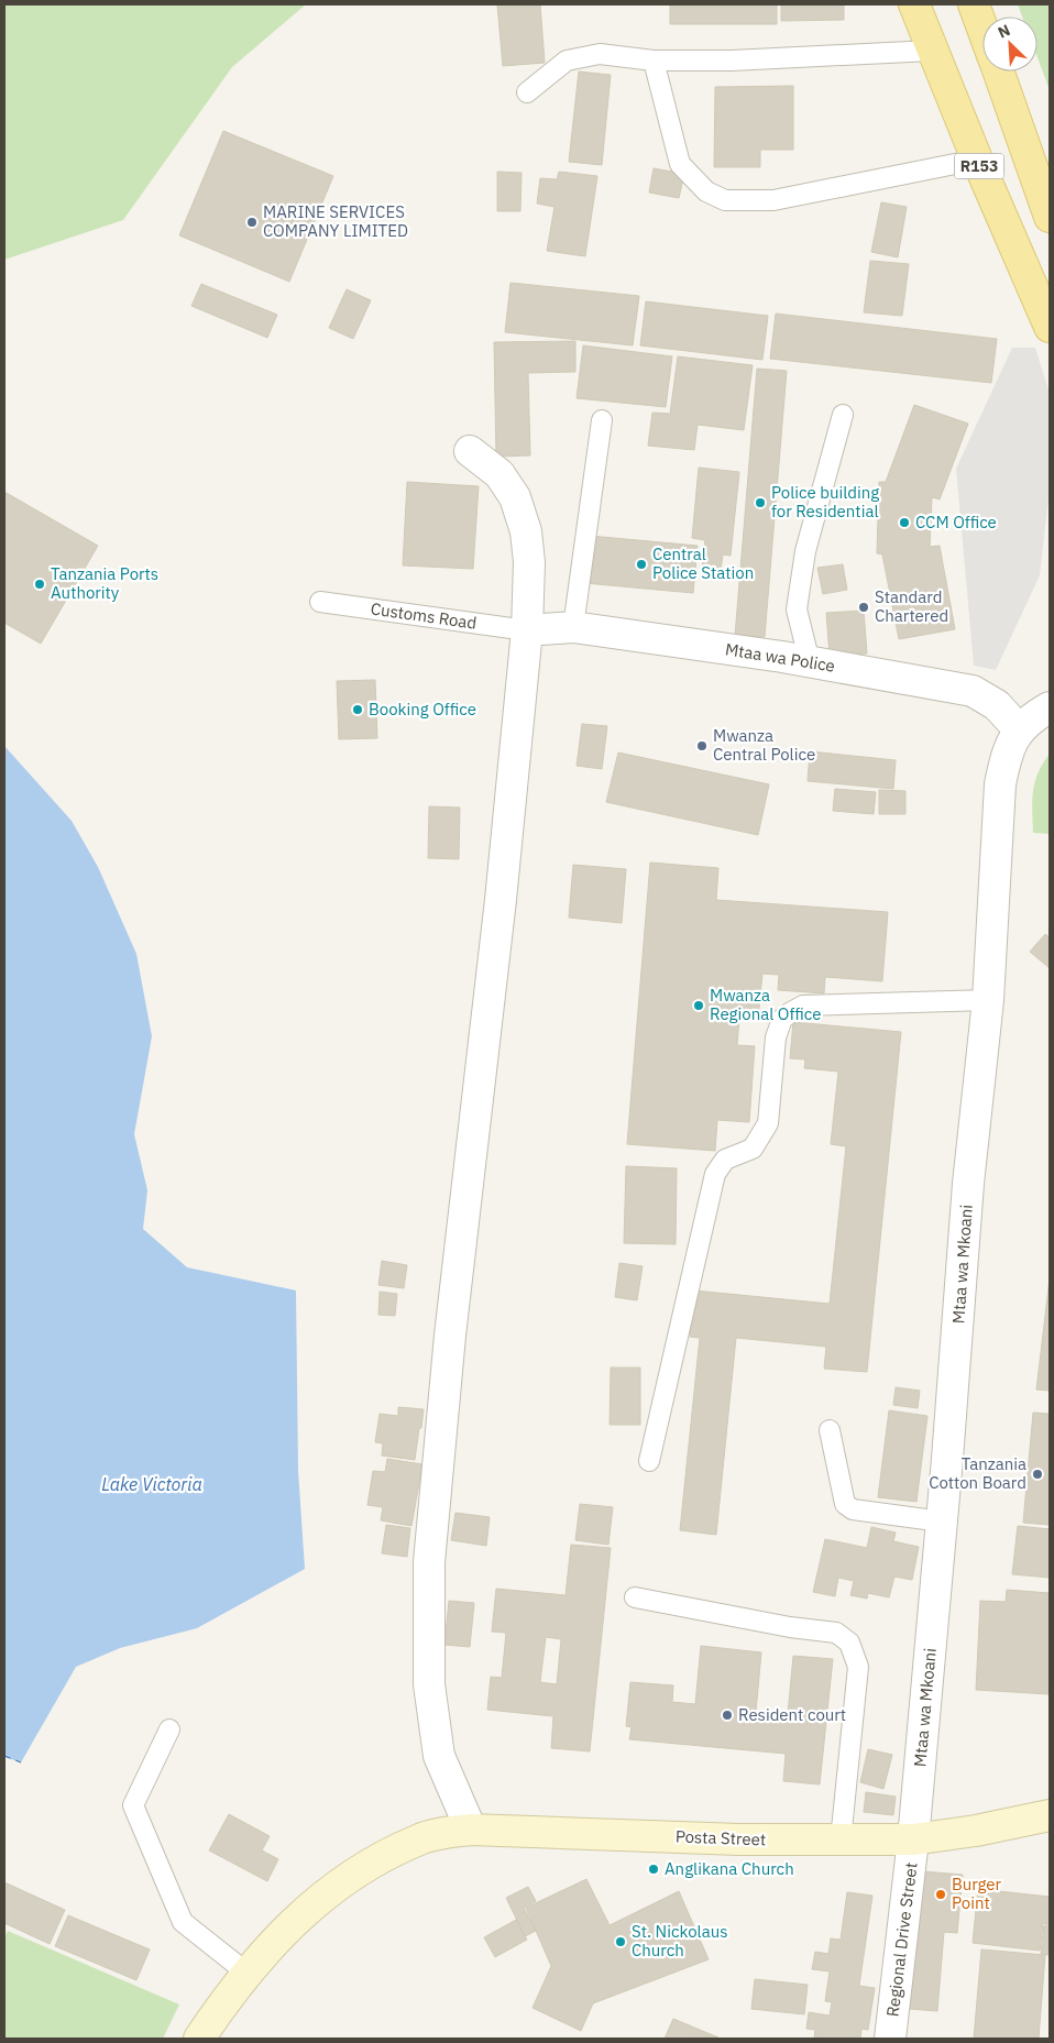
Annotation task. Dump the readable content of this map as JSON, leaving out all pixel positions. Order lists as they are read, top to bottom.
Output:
{
  "streets": {
    "main road": ["R153", "Posta Street"],
    "street": ["Mtaa wa Police", "Mtaa wa Mkoani", "Regional Drive Street"],
    "lane": ["Customs Road"]
  },
  "crossings": [
    ["Customs Road", "Mtaa wa Police"],
    ["Mtaa wa Police", "Mtaa wa Mkoani"],
    ["Mtaa wa Mkoani", "Posta Street"],
    ["Mtaa wa Mkoani", "Regional Drive Street"],
    ["Posta Street", "Regional Drive Street"]
  ],
  "water": ["Lake Victoria"],
  "places": [
    "MARINE SERVICES COMPANY LIMITED",
    "Police building for Residential",
    "CCM Office",
    "Central Police Station",
    "Tanzania Ports Authority",
    "Standard Chartered",
    "Booking Office",
    "Mwanza Central Police",
    "Mwanza Regional Office",
    "Tanzania Cotton Board",
    "Resident court",
    "Anglikana Church",
    "Burger Point",
    "St. Nickolaus Church"
  ],
  "north": "top left"
}
